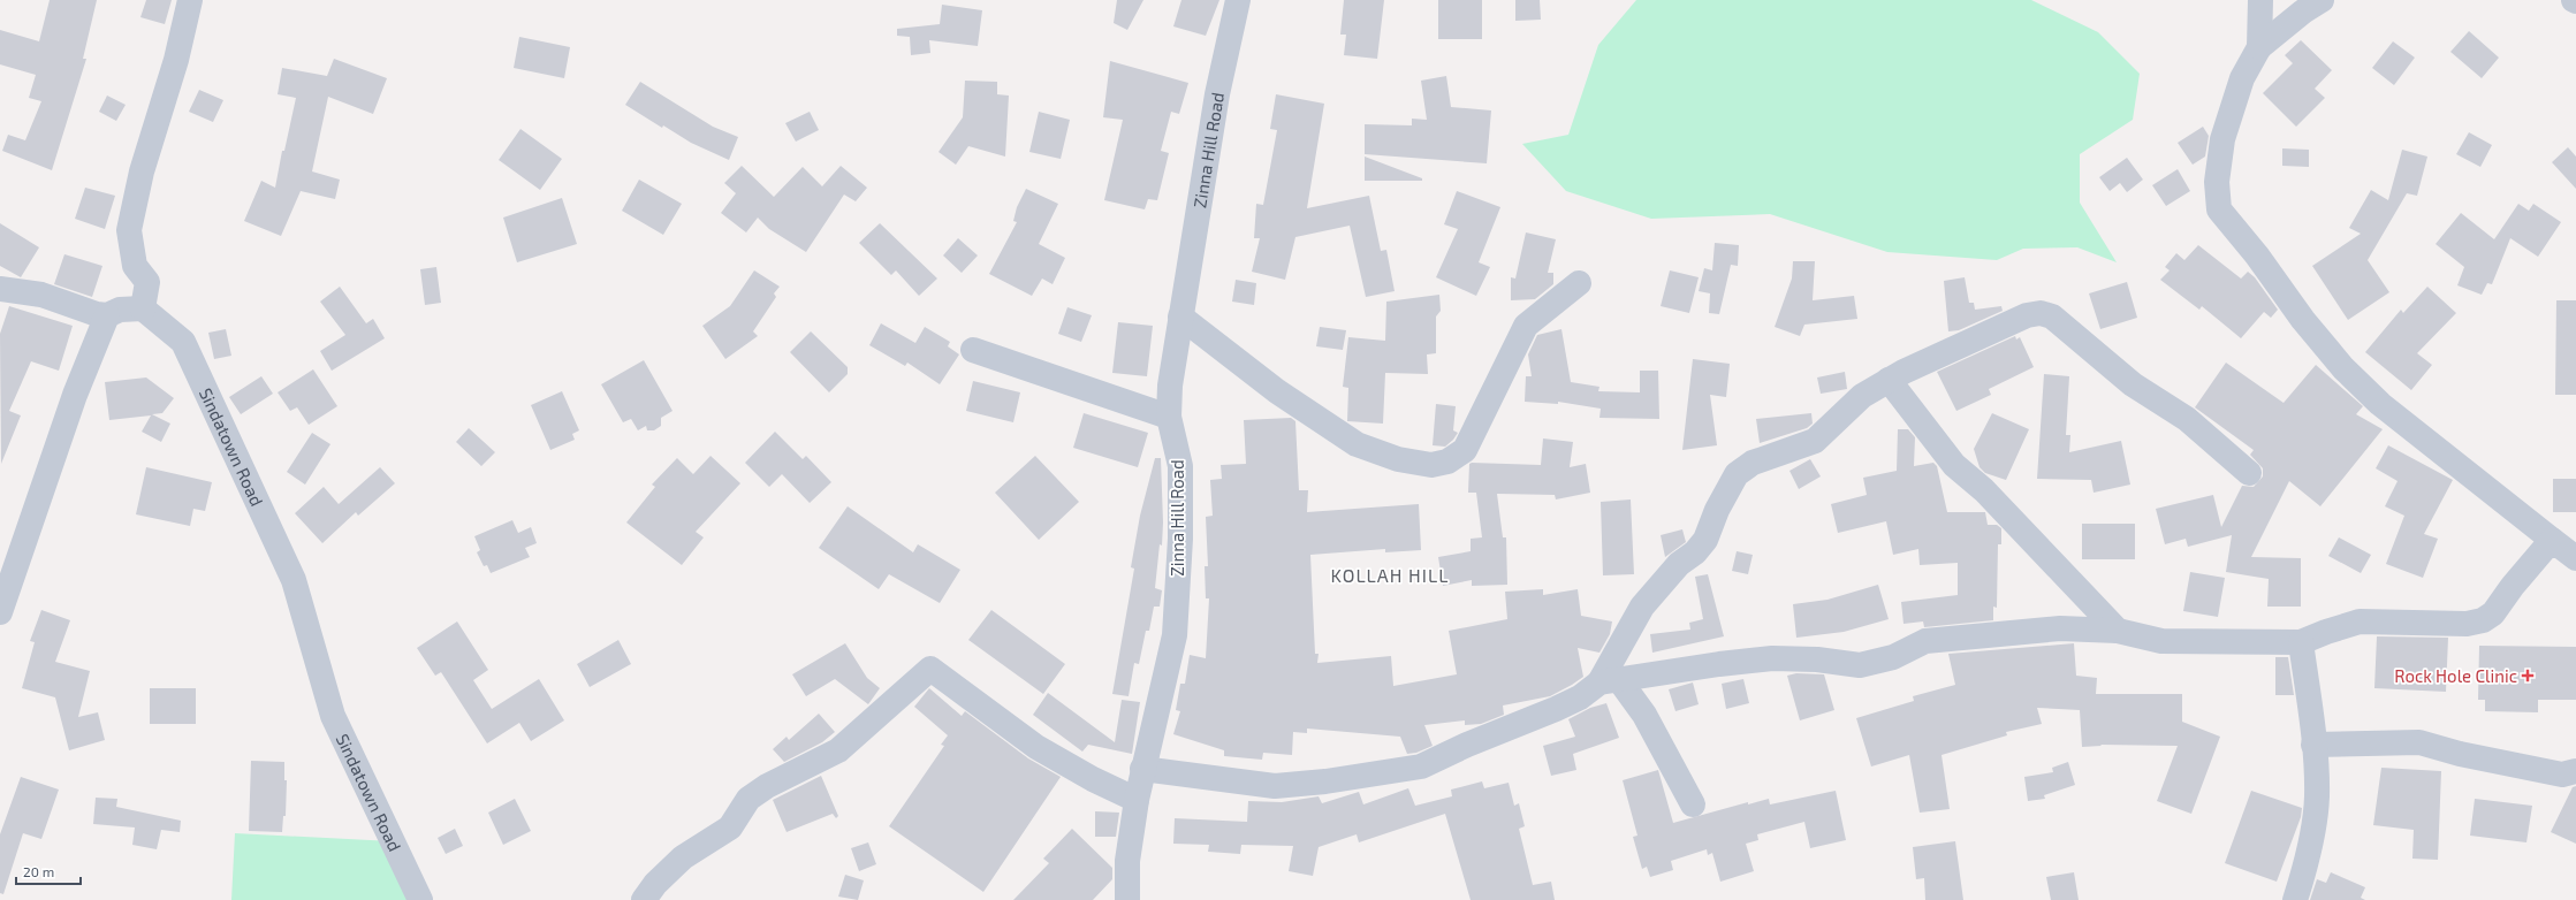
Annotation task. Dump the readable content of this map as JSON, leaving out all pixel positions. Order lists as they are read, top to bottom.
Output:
{
  "streets": {
    "street": ["Zinna Hill Road", "Sindatown Road"]
  },
  "districts": ["KOLLAH HILL"],
  "places": {
    "health": ["Rock Hole Clinic"]
  },
  "scale_bar": "20 m"
}
